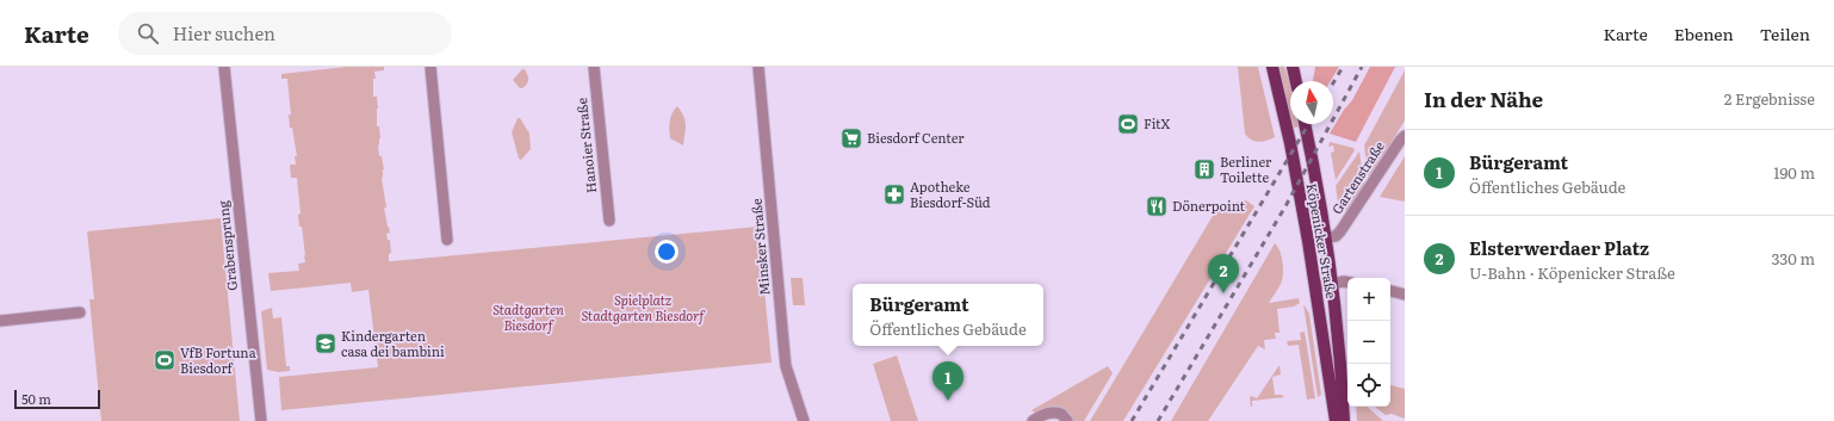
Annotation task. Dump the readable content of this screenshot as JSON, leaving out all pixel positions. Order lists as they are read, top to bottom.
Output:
{
  "streets": {
    "main road": ["Köpenicker Straße"],
    "street": [
      "Hanoier Straße",
      "Gartenstraße",
      "Grabensprung",
      "Minsker Straße"
    ]
  },
  "crossings": [
    ["Gartenstraße", "Köpenicker Straße"]
  ],
  "parks": ["Spielplatz Stadtgarten Biesdorf", "Stadtgarten Biesdorf"],
  "places": {
    "sports": ["FitX", "VfB Fortuna Biesdorf"],
    "supermarket": ["Biesdorf Center"],
    "building": ["Berliner Toilette"],
    "pharmacy": ["Apotheke Biesdorf-Süd"],
    "restaurant": ["Dönerpoint"],
    "school or university": ["Kindergarten casa dei bambini"]
  },
  "scale_bar": "50 m",
  "north": "top",
  "page": {
    "header": "Karte",
    "search": "Hier suchen",
    "nav": ["Karte", "Ebenen", "Teilen"],
    "heading": ["In der Nähe", "2 Ergebnisse"],
    "list": [
      {
        "mark": "1",
        "name": "Bürgeramt",
        "note": "Öffentliches Gebäude",
        "value": "190 m"
      },
      {
        "mark": "2",
        "name": "Elsterwerdaer Platz",
        "note": "U-Bahn · Köpenicker Straße",
        "value": "330 m"
      }
    ],
    "pins": ["2", "1"],
    "map_buttons": ["+", "−"],
    "popup": ["Bürgeramt", "Öffentliches Gebäude"],
    "scale": "50 m"
  }
}
